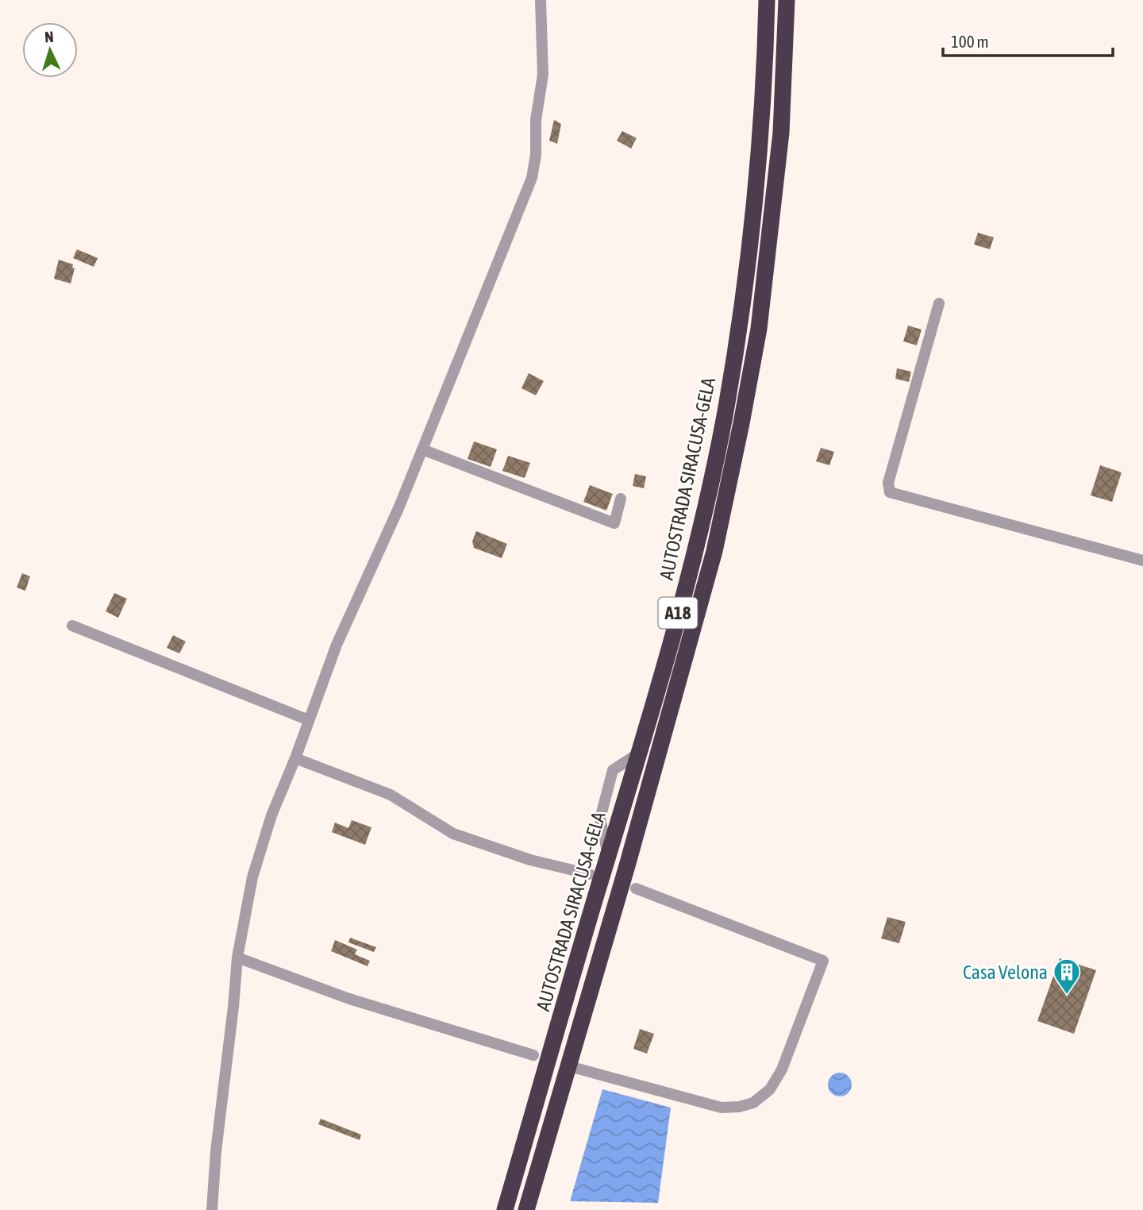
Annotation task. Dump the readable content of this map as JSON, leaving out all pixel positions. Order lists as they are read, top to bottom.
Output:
{
  "streets": {
    "highway": ["AUTOSTRADA SIRACUSA-GELA", "A18"]
  },
  "places": {
    "building": ["Casa Velona"]
  },
  "scale_bar": "100 m",
  "north": "top"
}
